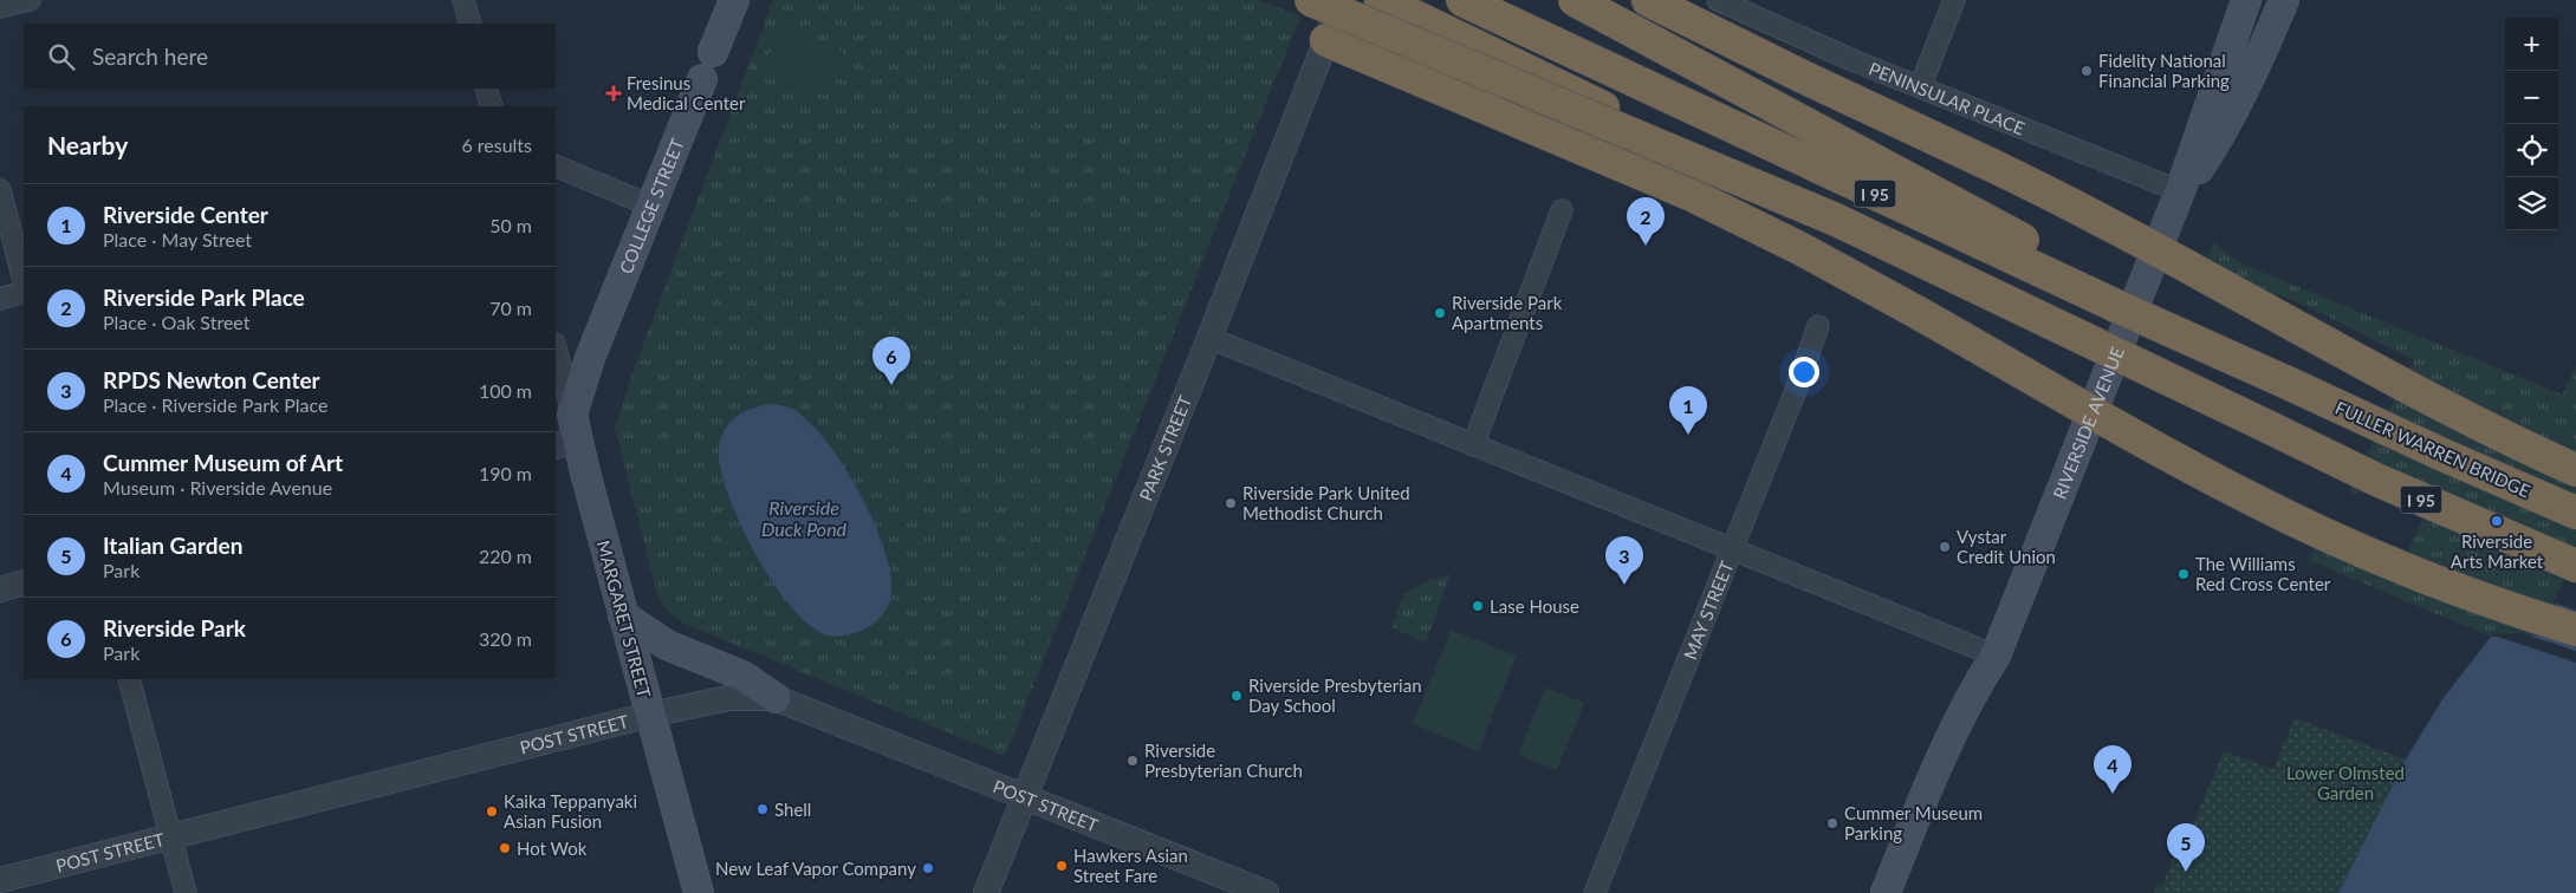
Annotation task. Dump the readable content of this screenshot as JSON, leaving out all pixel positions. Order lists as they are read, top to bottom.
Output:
{
  "streets": {
    "highway": ["I 95", "FULLER WARREN BRIDGE"],
    "main road": ["COLLEGE STREET", "RIVERSIDE AVENUE", "MARGARET STREET"],
    "street": [
      "PENINSULAR PLACE",
      "PARK STREET",
      "MAY STREET",
      "POST STREET"
    ]
  },
  "crossings": [
    ["PENINSULAR PLACE", "RIVERSIDE AVENUE"],
    ["I 95", "FULLER WARREN BRIDGE"],
    ["COLLEGE STREET", "MARGARET STREET"],
    ["PARK STREET", "POST STREET"],
    ["MARGARET STREET", "POST STREET"]
  ],
  "water": ["Riverside Duck Pond"],
  "parks": ["Lower Olmsted Garden"],
  "places": {
    "other": [
      "Fidelity National Financial Parking",
      "Riverside Park Apartments",
      "Riverside Park United Methodist Church",
      "Riverside Arts Market",
      "Vystar Credit Union",
      "The Williams Red Cross Center",
      "Lase House",
      "Riverside Presbyterian Day School",
      "Riverside Presbyterian Church",
      "Shell",
      "Kaika Teppanyaki Asian Fusion",
      "Cummer Museum Parking",
      "Hot Wok",
      "Hawkers Asian Street Fare",
      "New Leaf Vapor Company"
    ],
    "health": ["Fresinus Medical Center"]
  },
  "page": {
    "map_buttons": ["+", "−"],
    "search": "Search here",
    "heading": ["Nearby", "6 results"],
    "list": [
      {
        "mark": "1",
        "name": "Riverside Center",
        "note": "Place · May Street",
        "value": "50 m"
      },
      {
        "mark": "2",
        "name": "Riverside Park Place",
        "note": "Place · Oak Street",
        "value": "70 m"
      },
      {
        "mark": "3",
        "name": "RPDS Newton Center",
        "note": "Place · Riverside Park Place",
        "value": "100 m"
      },
      {
        "mark": "4",
        "name": "Cummer Museum of Art",
        "note": "Museum · Riverside Avenue",
        "value": "190 m"
      },
      {
        "mark": "5",
        "name": "Italian Garden",
        "note": "Park",
        "value": "220 m"
      },
      {
        "mark": "6",
        "name": "Riverside Park",
        "note": "Park",
        "value": "320 m"
      }
    ],
    "pins": [
      "2",
      "6",
      "1",
      "3",
      "4",
      "5"
    ]
  }
}
